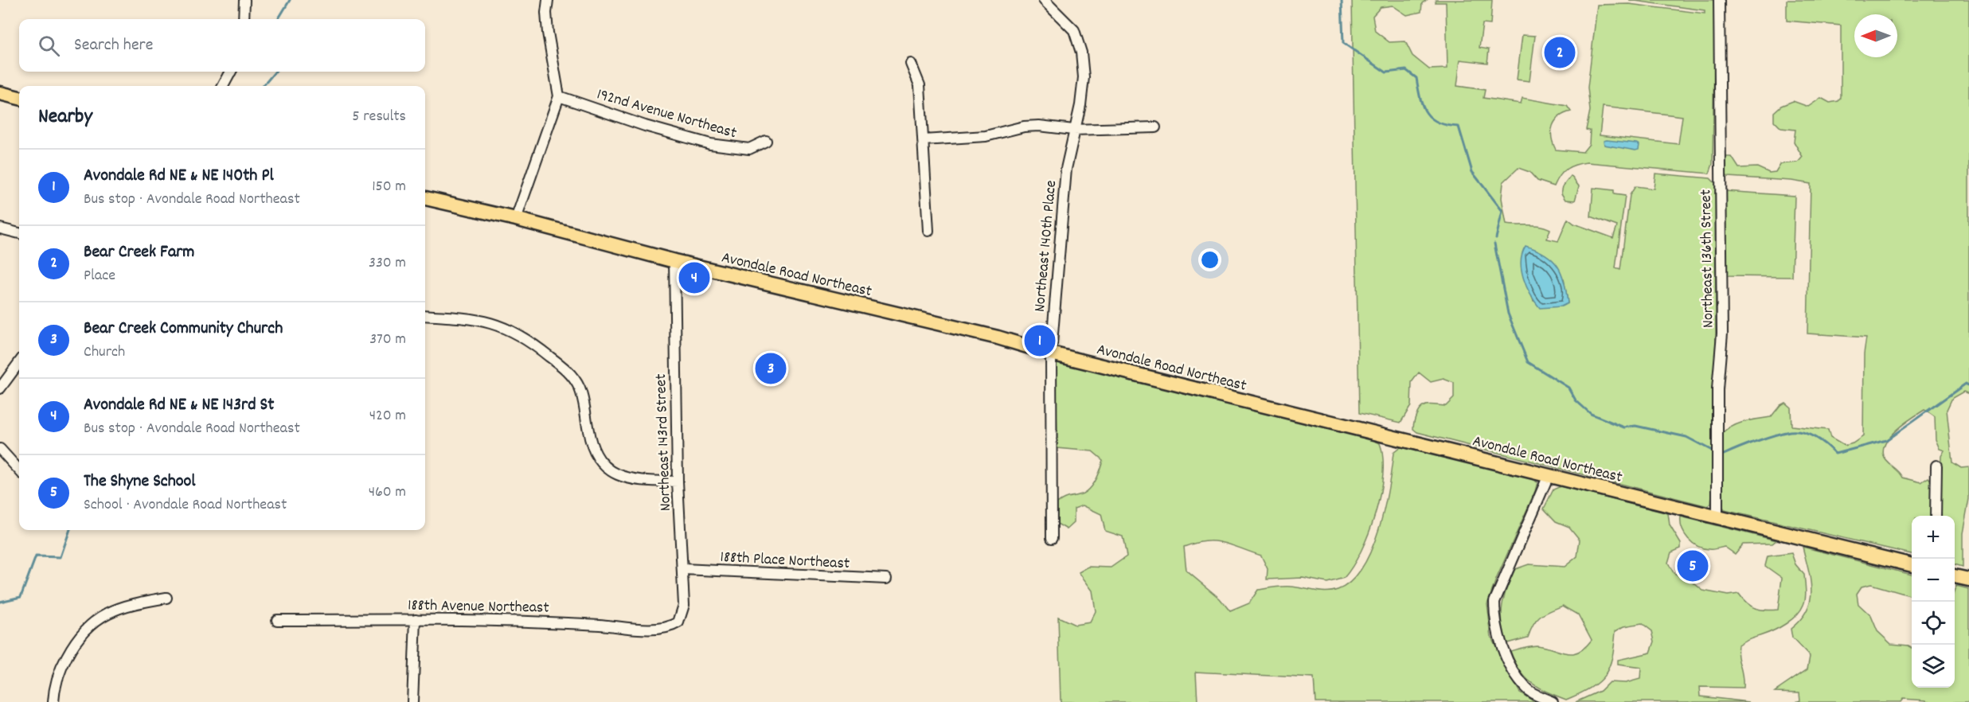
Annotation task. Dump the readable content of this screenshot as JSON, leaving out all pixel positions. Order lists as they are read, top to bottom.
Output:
{
  "streets": {
    "main road": ["Avondale Road Northeast"],
    "street": [
      "192nd Avenue Northeast",
      "Northeast 140th Place",
      "Northeast 136th Street",
      "Northeast 143rd Street",
      "188th Place Northeast",
      "188th Avenue Northeast"
    ]
  },
  "crossings": [
    ["Northeast 140th Place", "Avondale Road Northeast"],
    ["Northeast 136th Street", "Avondale Road Northeast"],
    ["Avondale Road Northeast", "Northeast 143rd Street"],
    ["Northeast 143rd Street", "188th Place Northeast"],
    ["Northeast 143rd Street", "188th Avenue Northeast"]
  ],
  "north": "left",
  "page": {
    "search": "Search here",
    "pins": [
      "2",
      "4",
      "1",
      "3",
      "5"
    ],
    "heading": ["Nearby", "5 results"],
    "list": [
      {
        "mark": "1",
        "name": "Avondale Rd NE & NE 140th Pl",
        "note": "Bus stop · Avondale Road Northeast",
        "value": "150 m"
      },
      {
        "mark": "2",
        "name": "Bear Creek Farm",
        "note": "Place",
        "value": "330 m"
      },
      {
        "mark": "3",
        "name": "Bear Creek Community Church",
        "note": "Church",
        "value": "370 m"
      },
      {
        "mark": "4",
        "name": "Avondale Rd NE & NE 143rd St",
        "note": "Bus stop · Avondale Road Northeast",
        "value": "420 m"
      },
      {
        "mark": "5",
        "name": "The Shyne School",
        "note": "School · Avondale Road Northeast",
        "value": "460 m"
      }
    ],
    "map_buttons": ["+", "−"]
  }
}
